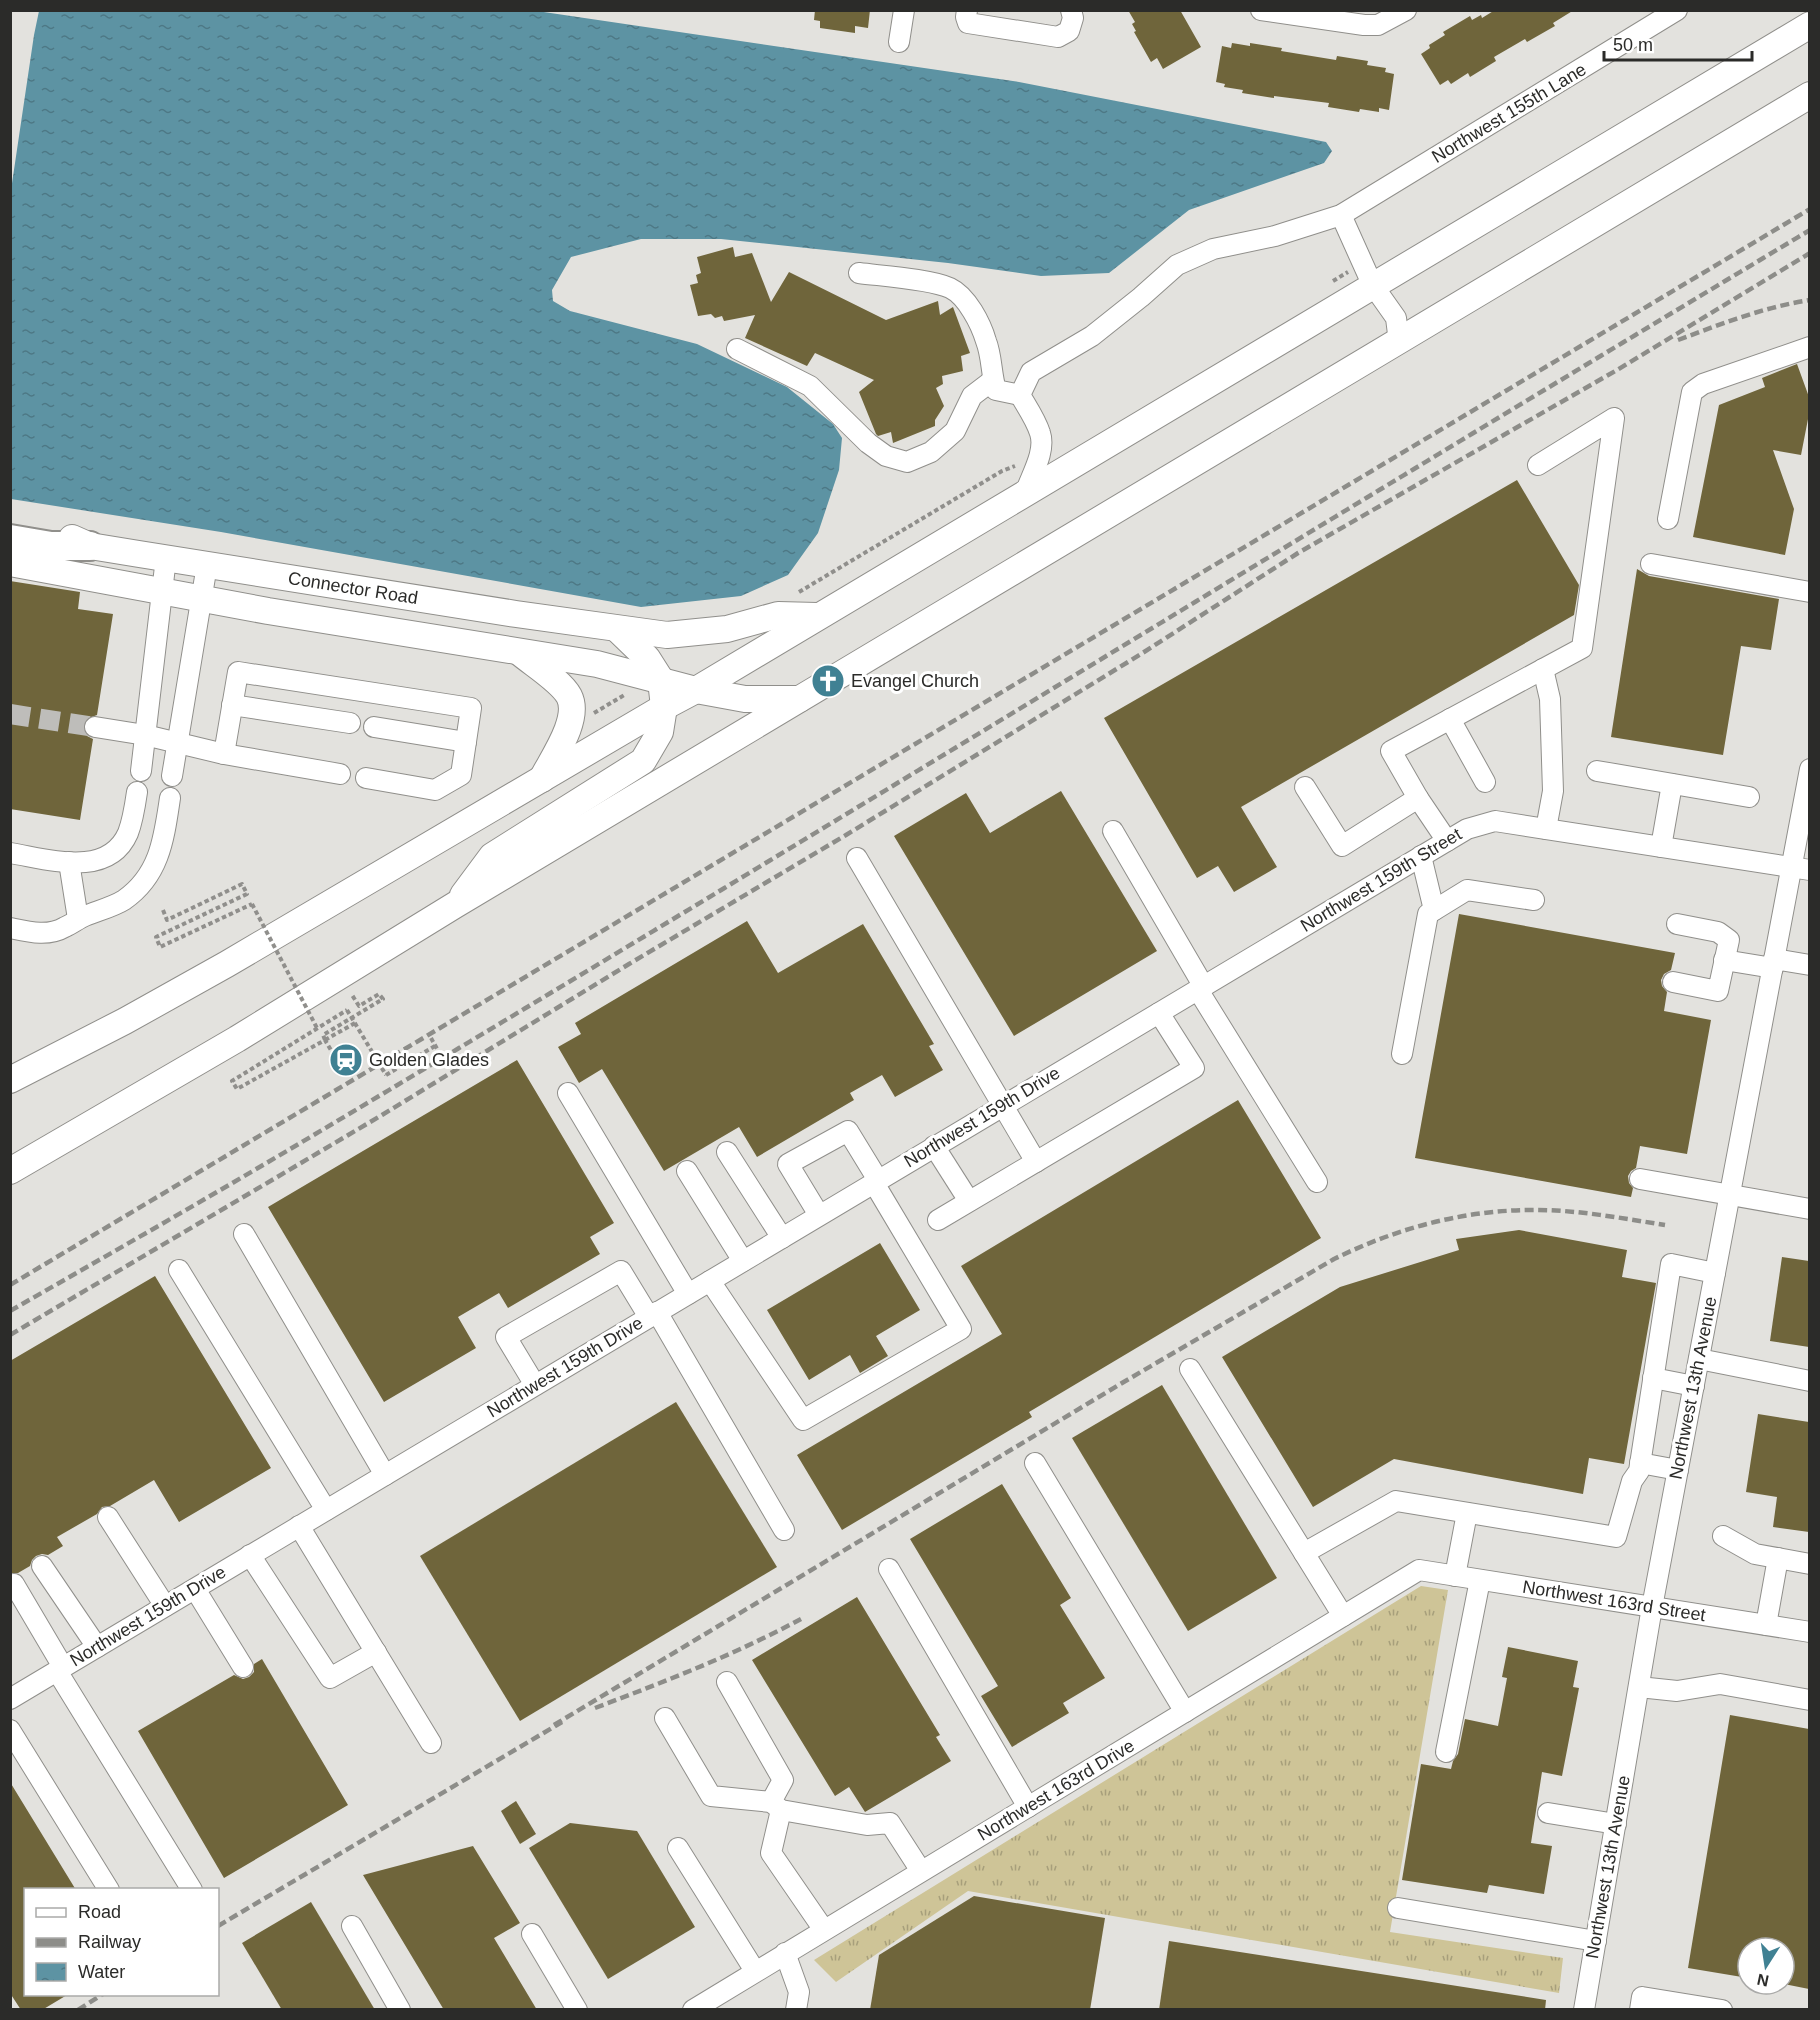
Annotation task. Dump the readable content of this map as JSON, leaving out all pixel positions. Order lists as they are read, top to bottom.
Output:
{
  "streets": {
    "main road": ["Connector Road"],
    "street": [
      "Northwest 155th Lane",
      "Northwest 159th Street",
      "Northwest 159th Drive",
      "Northwest 13th Avenue",
      "Northwest 163rd Street",
      "Northwest 163rd Drive"
    ]
  },
  "crossings": [
    ["Northwest 159th Street", "Northwest 159th Drive"],
    ["Northwest 159th Street", "Northwest 13th Avenue"],
    ["Northwest 13th Avenue", "Northwest 163rd Street"],
    ["Northwest 163rd Street", "Northwest 163rd Drive"]
  ],
  "places": {
    "church": ["Evangel Church"],
    "station": ["Golden Glades"]
  },
  "legend": ["Road", "Railway", "Water"],
  "scale_bar": "50 m",
  "north": "bottom"
}
